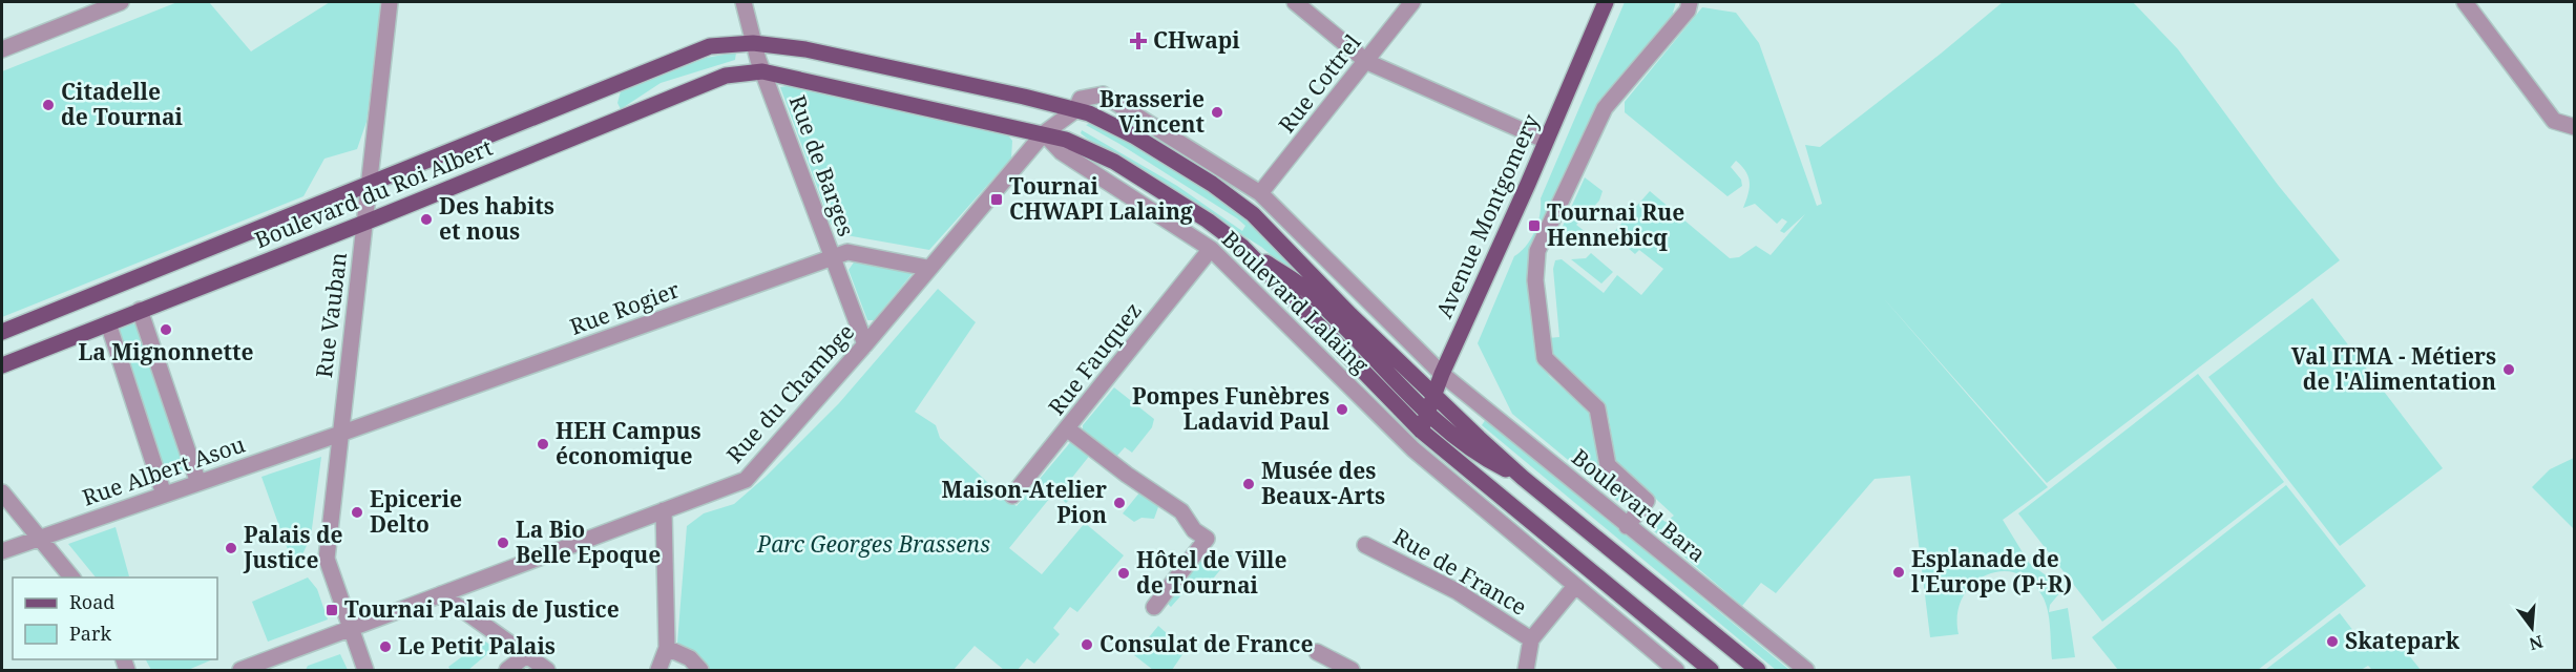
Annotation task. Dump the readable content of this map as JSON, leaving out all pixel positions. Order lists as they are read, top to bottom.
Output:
{
  "streets": {
    "main road": ["Boulevard du Roi Albert", "Avenue Montgomery", "Boulevard Lalaing"],
    "street": [
      "Rue Cottrel",
      "Rue de Barges",
      "Rue Rogier",
      "Rue Vauban",
      "Rue Fauquez",
      "Rue du Chambge",
      "Rue Albert Asou",
      "Boulevard Bara",
      "Rue de France"
    ]
  },
  "crossings": [
    ["Rue de Barges", "Boulevard du Roi Albert"],
    ["Rue de Barges", "Boulevard Lalaing"],
    ["Rue de Barges", "Rue Rogier"],
    ["Rue de Barges", "Rue du Chambge"],
    ["Boulevard du Roi Albert", "Boulevard Lalaing"],
    ["Boulevard du Roi Albert", "Rue Vauban"],
    ["Avenue Montgomery", "Boulevard Lalaing"],
    ["Avenue Montgomery", "Boulevard Bara"],
    ["Boulevard Lalaing", "Rue Fauquez"],
    ["Boulevard Lalaing", "Rue du Chambge"],
    ["Rue Rogier", "Rue Vauban"],
    ["Rue Rogier", "Rue du Chambge"],
    ["Rue Rogier", "Rue Albert Asou"],
    ["Rue Vauban", "Rue du Chambge"],
    ["Rue Vauban", "Rue Albert Asou"]
  ],
  "parks": ["Parc Georges Brassens"],
  "places": {
    "health": ["CHwapi"],
    "other": [
      "Citadelle de Tournai",
      "Brasserie Vincent",
      "Des habits et nous",
      "La Mignonnette",
      "Val ITMA - Métiers de l'Alimentation",
      "Pompes Funèbres Ladavid Paul",
      "HEH Campus économique",
      "Musée des Beaux-Arts",
      "Maison-Atelier Pion",
      "Epicerie Delto",
      "La Bio Belle Epoque",
      "Palais de Justice",
      "Esplanade de l'Europe (P+R)",
      "Hôtel de Ville de Tournai",
      "Skatepark",
      "Consulat de France",
      "Le Petit Palais"
    ],
    "transit": ["Tournai CHWAPI Lalaing", "Tournai Rue Hennebicq", "Tournai Palais de Justice"]
  },
  "legend": ["Road", "Park"],
  "north": "bottom"
}
